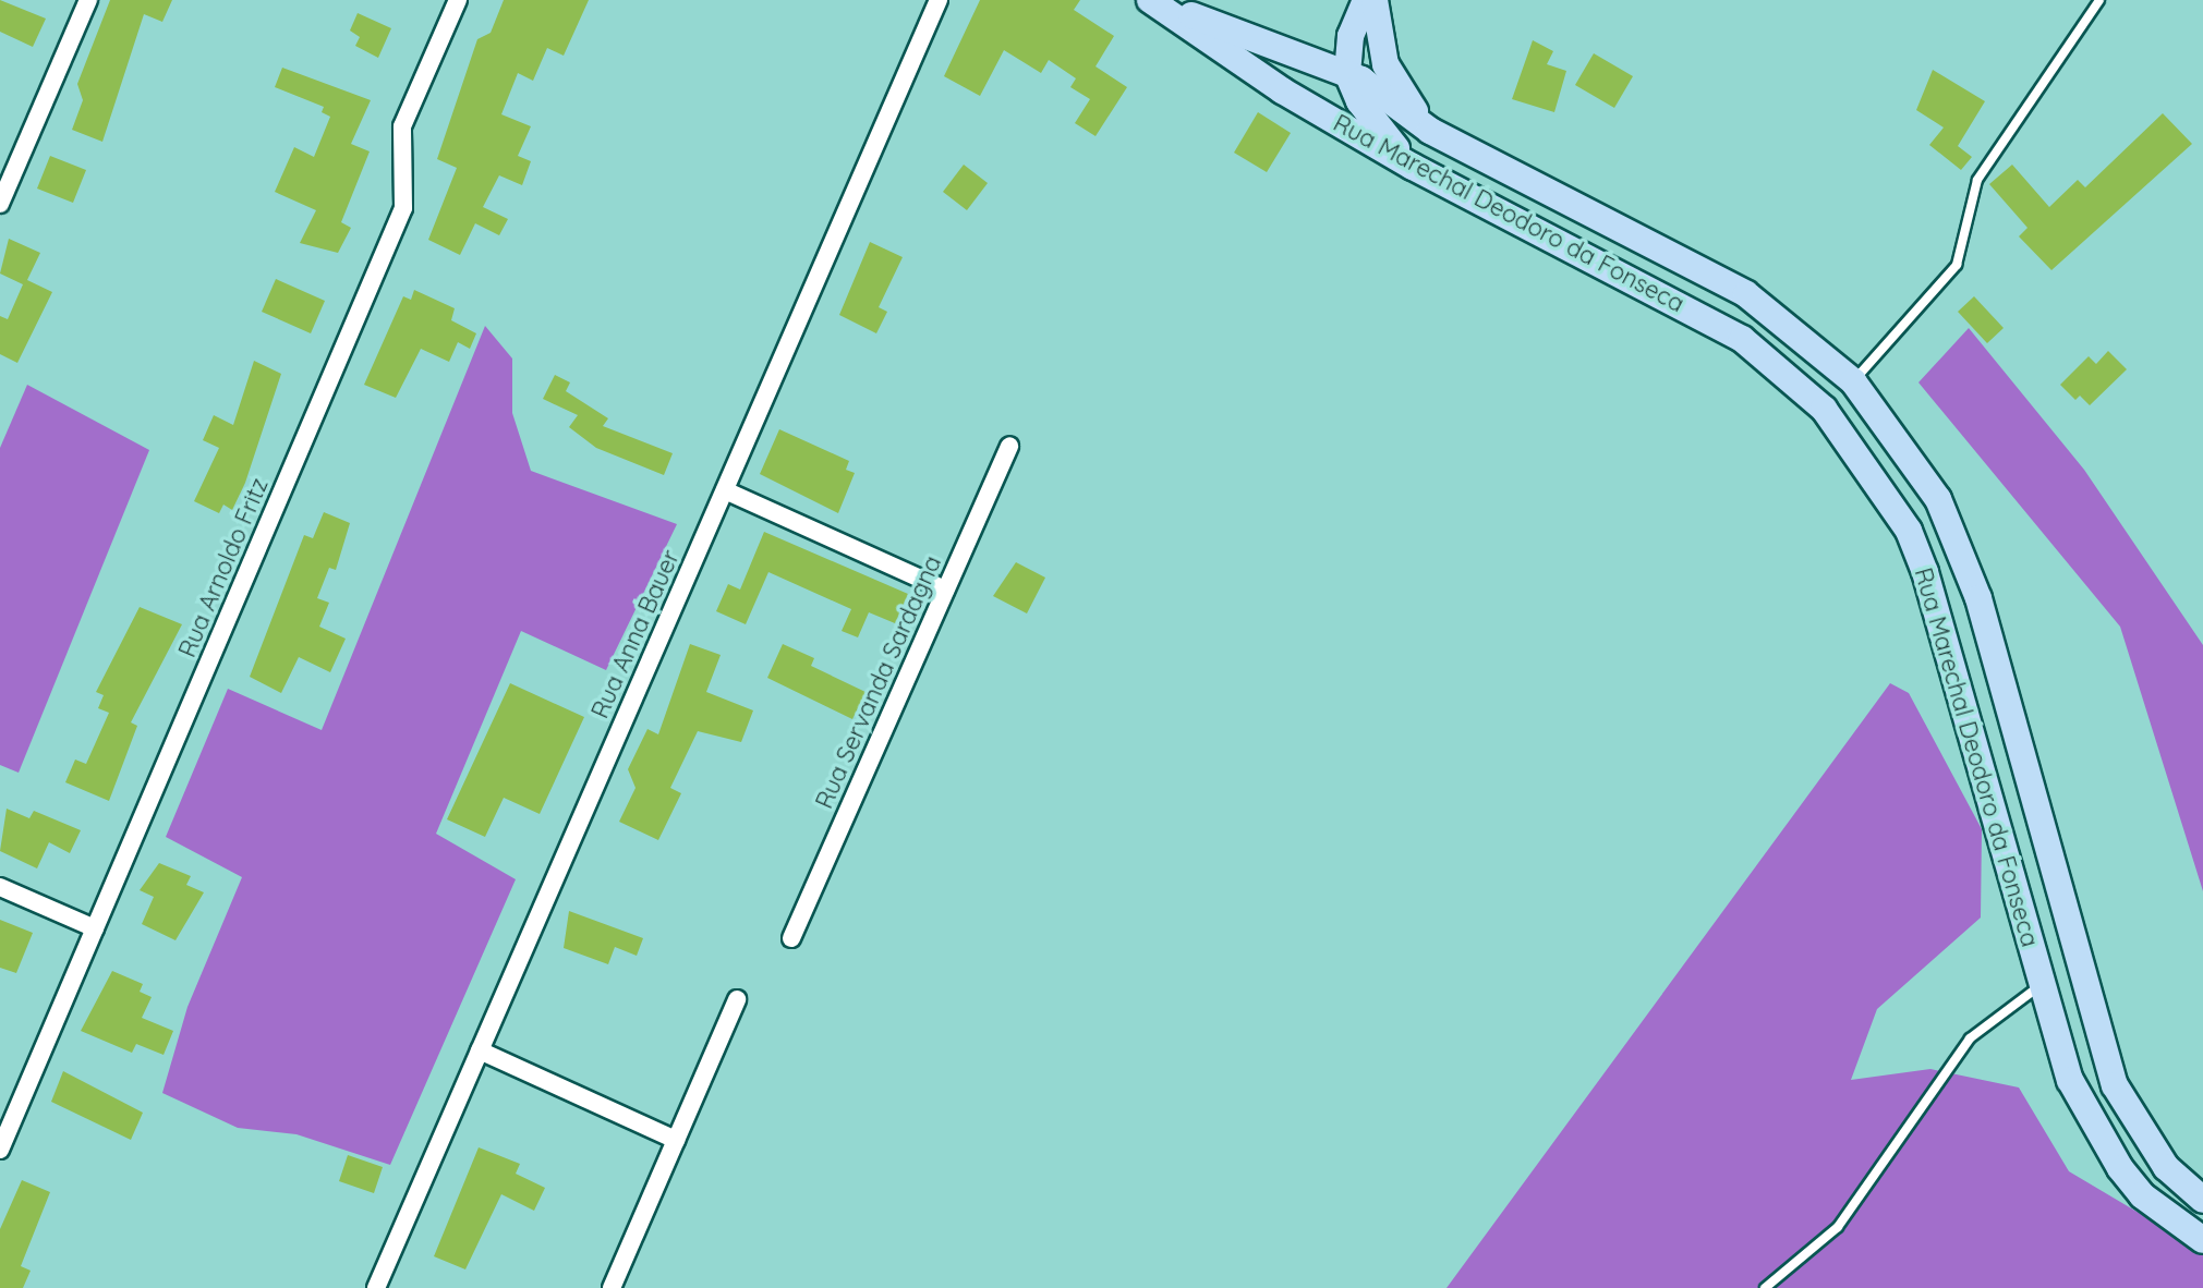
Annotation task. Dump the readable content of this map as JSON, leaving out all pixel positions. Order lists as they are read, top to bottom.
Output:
{
  "streets": {
    "main road": ["Rua Marechal Deodoro da Fonseca"],
    "street": ["Rua Arnoldo Fritz", "Rua Anna Bauer", "Rua Servanda Sardagna"]
  }
}
